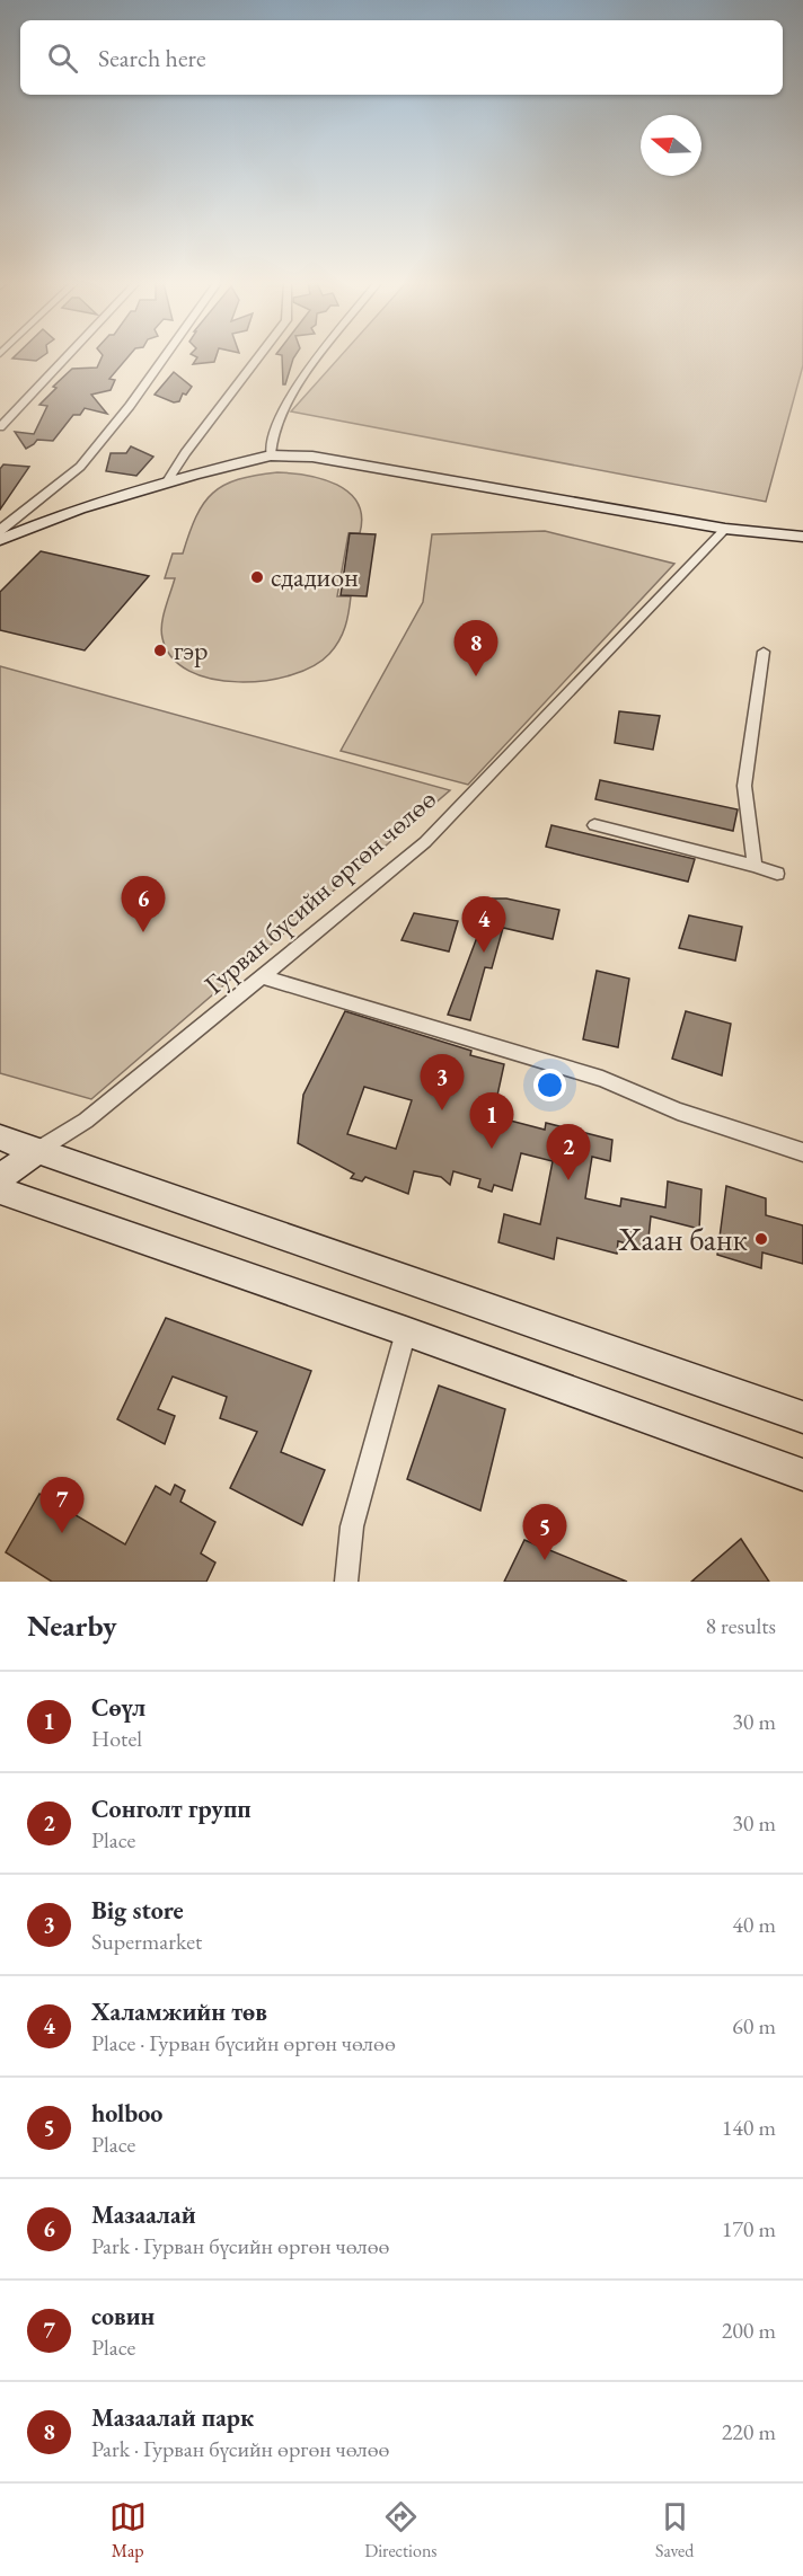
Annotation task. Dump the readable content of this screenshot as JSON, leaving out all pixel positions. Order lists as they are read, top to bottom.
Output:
{
  "streets": {
    "street": ["Гурван бүсийн өргөн чөлөө"]
  },
  "places": ["сдадион", "гэр", "Хаан банк"],
  "north": "left",
  "page": {
    "search": "Search here",
    "pins": [
      "8",
      "6",
      "4",
      "3",
      "1",
      "2",
      "7",
      "5"
    ],
    "heading": ["Nearby", "8 results"],
    "list": [
      {
        "mark": "1",
        "name": "Сөүл",
        "note": "Hotel",
        "value": "30 m"
      },
      {
        "mark": "2",
        "name": "Сонголт групп",
        "note": "Place",
        "value": "30 m"
      },
      {
        "mark": "3",
        "name": "Big store",
        "note": "Supermarket",
        "value": "40 m"
      },
      {
        "mark": "4",
        "name": "Халамжийн төв",
        "note": "Place · Гурван бүсийн өргөн чөлөө",
        "value": "60 m"
      },
      {
        "mark": "5",
        "name": "holboo",
        "note": "Place",
        "value": "140 m"
      },
      {
        "mark": "6",
        "name": "Мазаалай",
        "note": "Park · Гурван бүсийн өргөн чөлөө",
        "value": "170 m"
      },
      {
        "mark": "7",
        "name": "совин",
        "note": "Place",
        "value": "200 m"
      },
      {
        "mark": "8",
        "name": "Мазаалай парк",
        "note": "Park · Гурван бүсийн өргөн чөлөө",
        "value": "220 m"
      }
    ],
    "nav": ["Map", "Directions", "Saved"]
  }
}
